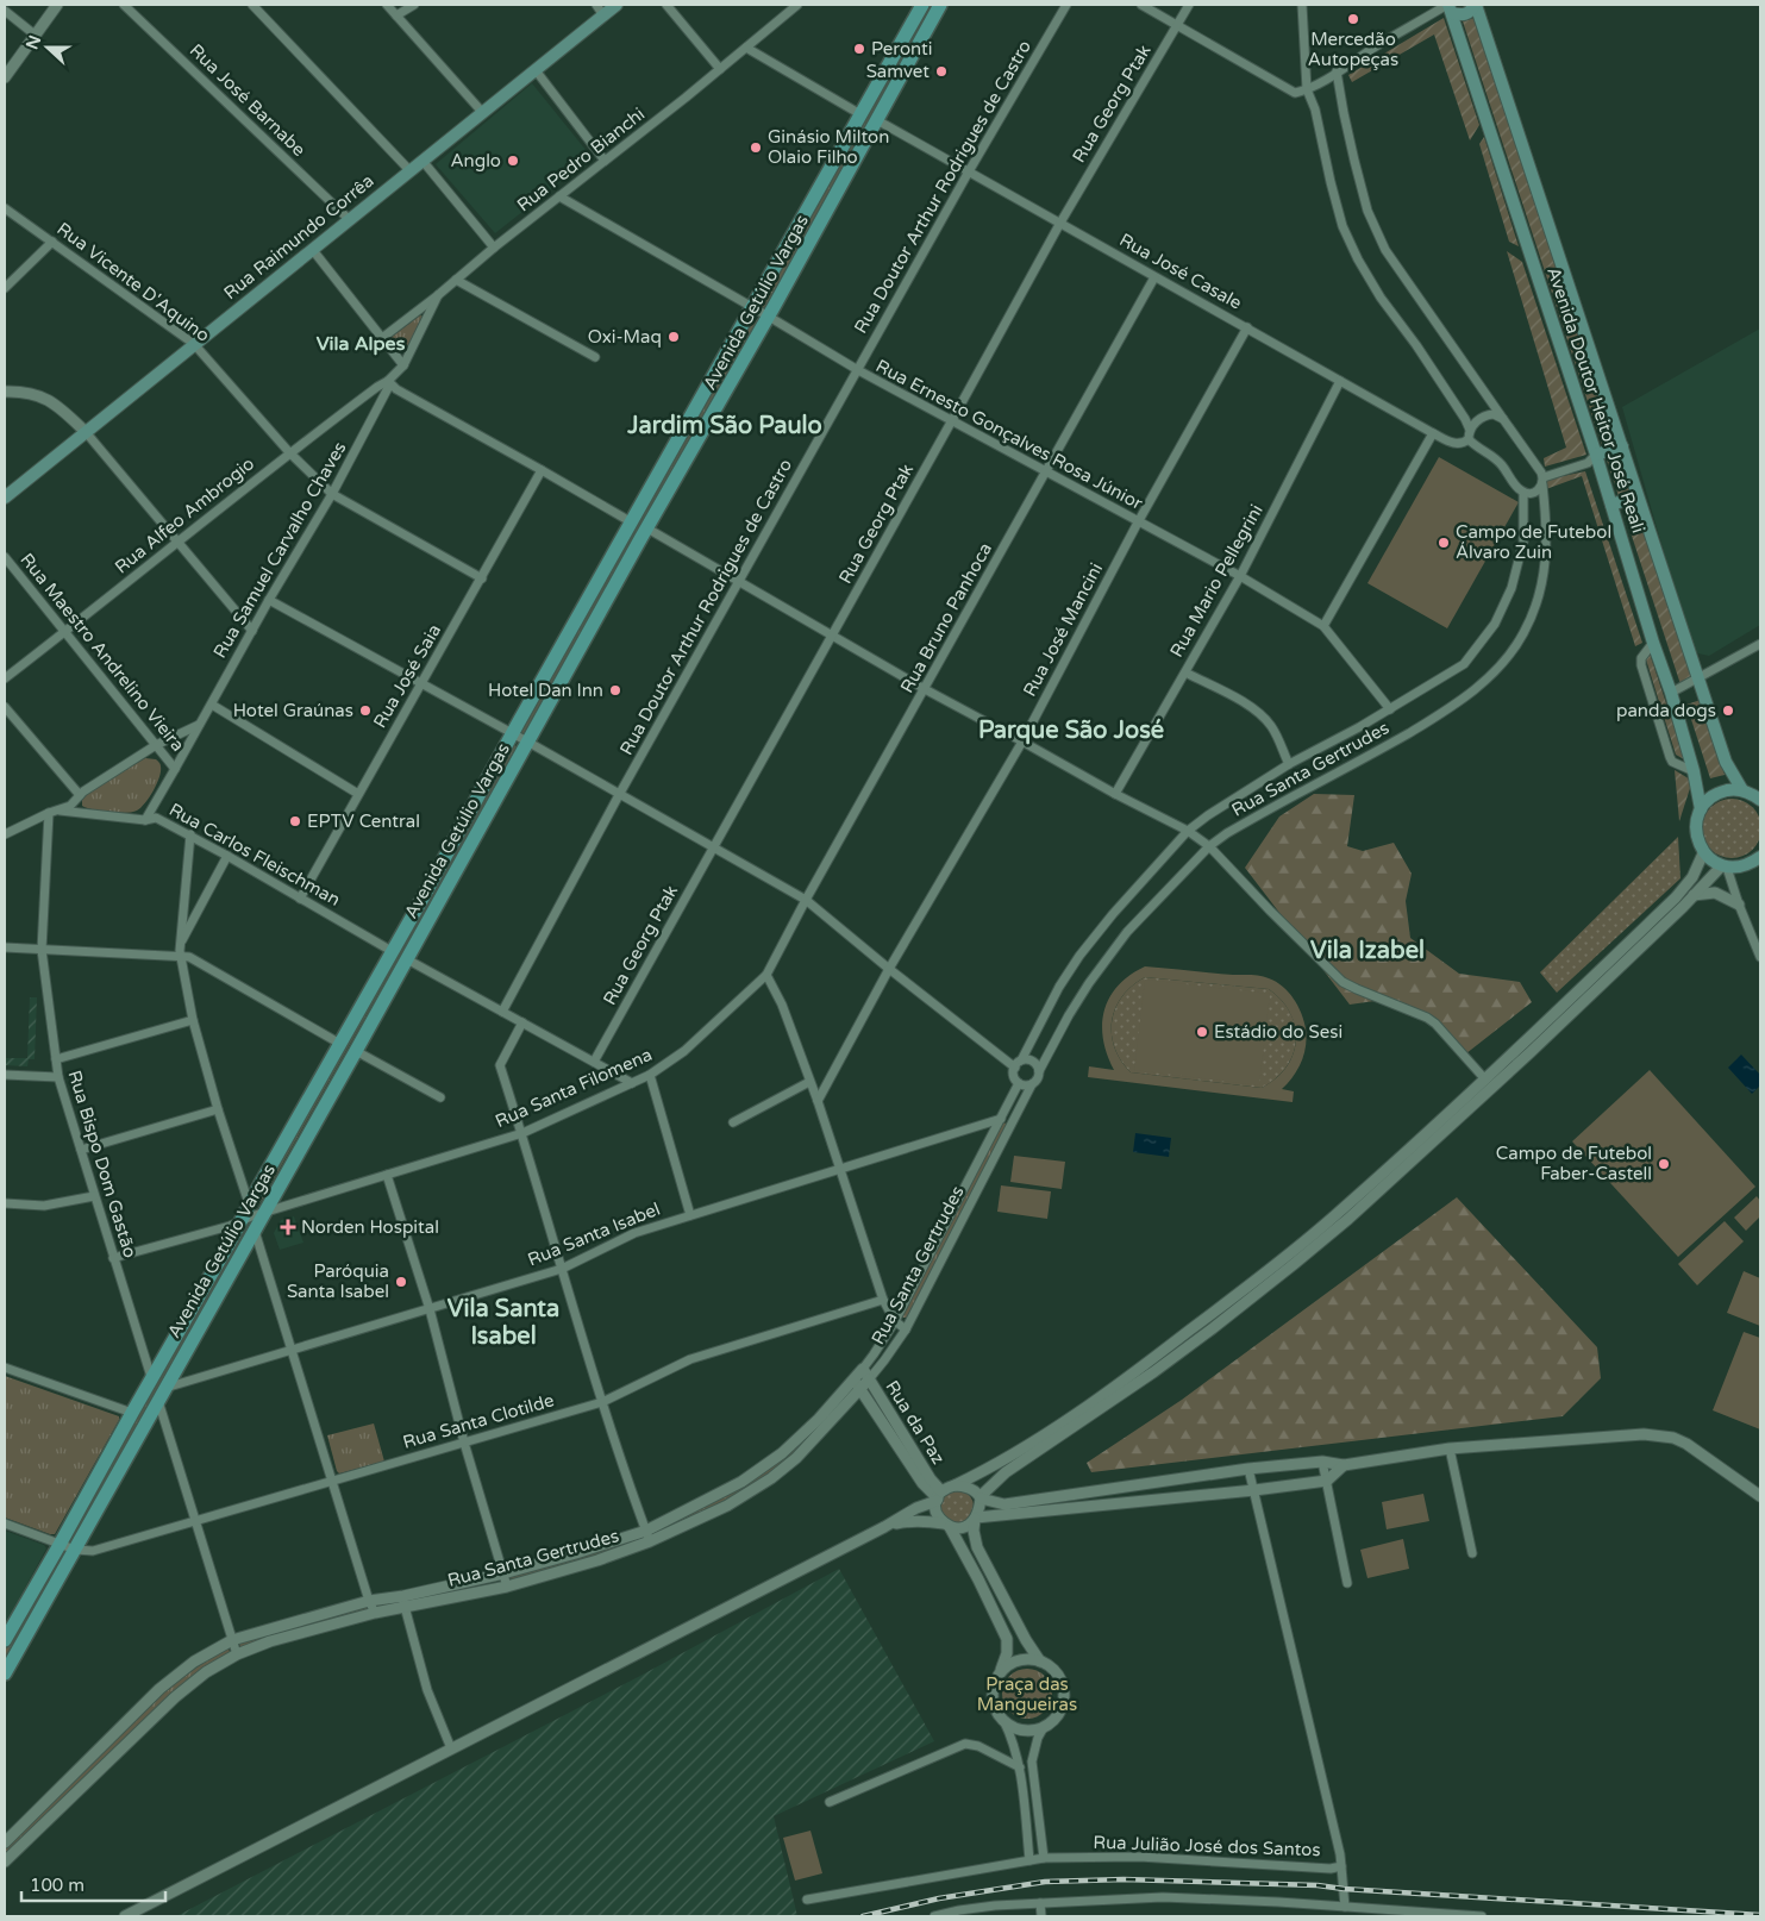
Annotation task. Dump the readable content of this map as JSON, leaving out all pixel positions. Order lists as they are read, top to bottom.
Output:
{
  "streets": {
    "main road": ["Rua Raimundo Corrêa", "Avenida Getúlio Vargas", "Avenida Doutor Heitor José Reali"],
    "street": [
      "Rua José Barnabe",
      "Rua Georg Ptak",
      "Rua Pedro Bianchi",
      "Rua Doutor Arthur Rodrigues de Castro",
      "Rua José Casale",
      "Rua Vicente D'Aquino",
      "Rua Ernesto Gonçalves Rosa Júnior",
      "Rua Alfeo Ambrogio",
      "Rua Samuel Carvalho Chaves",
      "Rua Mario Pellegrini",
      "Rua Bruno Panhoca",
      "Rua José Mancini",
      "Rua Maestro Andrelino Vieira",
      "Rua José Saia",
      "Rua Santa Gertrudes",
      "Rua Carlos Fleischman",
      "Rua Santa Filomena",
      "Rua Bispo Dom Gastão",
      "Rua Santa Isabel",
      "Rua Santa Clotilde",
      "Rua da Paz",
      "Rua Julião José dos Santos"
    ]
  },
  "crossings": [
    ["Rua José Barnabe", "Rua Raimundo Corrêa"],
    ["Rua Georg Ptak", "Rua José Casale"],
    ["Rua Georg Ptak", "Rua Ernesto Gonçalves Rosa Júnior"],
    ["Rua Pedro Bianchi", "Rua Ernesto Gonçalves Rosa Júnior"],
    ["Rua Pedro Bianchi", "Rua Samuel Carvalho Chaves"],
    ["Rua Doutor Arthur Rodrigues de Castro", "Rua José Casale"],
    ["Rua Doutor Arthur Rodrigues de Castro", "Rua Ernesto Gonçalves Rosa Júnior"],
    ["Rua Raimundo Corrêa", "Rua Vicente D'Aquino"],
    ["Rua José Casale", "Avenida Getúlio Vargas"],
    ["Rua José Casale", "Rua Mario Pellegrini"],
    ["Rua José Casale", "Rua Bruno Panhoca"],
    ["Rua José Casale", "Rua José Mancini"],
    ["Rua Vicente D'Aquino", "Rua Alfeo Ambrogio"],
    ["Rua Vicente D'Aquino", "Rua Samuel Carvalho Chaves"],
    ["Avenida Getúlio Vargas", "Rua Ernesto Gonçalves Rosa Júnior"],
    ["Avenida Getúlio Vargas", "Rua Carlos Fleischman"],
    ["Avenida Getúlio Vargas", "Rua Santa Filomena"],
    ["Avenida Getúlio Vargas", "Rua Bispo Dom Gastão"],
    ["Avenida Getúlio Vargas", "Rua Santa Isabel"],
    ["Avenida Getúlio Vargas", "Rua Santa Clotilde"],
    ["Rua Ernesto Gonçalves Rosa Júnior", "Rua Mario Pellegrini"],
    ["Rua Ernesto Gonçalves Rosa Júnior", "Rua Bruno Panhoca"],
    ["Rua Ernesto Gonçalves Rosa Júnior", "Rua José Mancini"],
    ["Rua Ernesto Gonçalves Rosa Júnior", "Rua Santa Gertrudes"],
    ["Rua Alfeo Ambrogio", "Rua Samuel Carvalho Chaves"],
    ["Rua Alfeo Ambrogio", "Rua Maestro Andrelino Vieira"],
    ["Rua Samuel Carvalho Chaves", "Rua Maestro Andrelino Vieira"],
    ["Rua Samuel Carvalho Chaves", "Rua Carlos Fleischman"],
    ["Rua Bruno Panhoca", "Rua Santa Filomena"],
    ["Rua José Saia", "Rua Carlos Fleischman"],
    ["Rua Santa Gertrudes", "Rua Santa Isabel"],
    ["Rua Santa Gertrudes", "Rua da Paz"],
    ["Rua Santa Filomena", "Rua Bispo Dom Gastão"]
  ],
  "districts": [
    "Vila Alpes",
    "Jardim São Paulo",
    "Parque São José",
    "Vila Izabel",
    "Vila Santa Isabel"
  ],
  "parks": ["Praça das Mangueiras"],
  "places": {
    "other": [
      "Mercedão Autopeças",
      "Peronti",
      "Samvet",
      "Ginásio Milton Olaio Filho",
      "Anglo",
      "Oxi-Maq",
      "Campo de Futebol Álvaro Zuin",
      "Hotel Dan Inn",
      "Hotel Graúnas",
      "panda dogs",
      "EPTV Central",
      "Estádio do Sesi",
      "Campo de Futebol Faber-Castell",
      "Paróquia Santa Isabel"
    ],
    "health": ["Norden Hospital"]
  },
  "scale_bar": "100 m",
  "north": "left"
}
